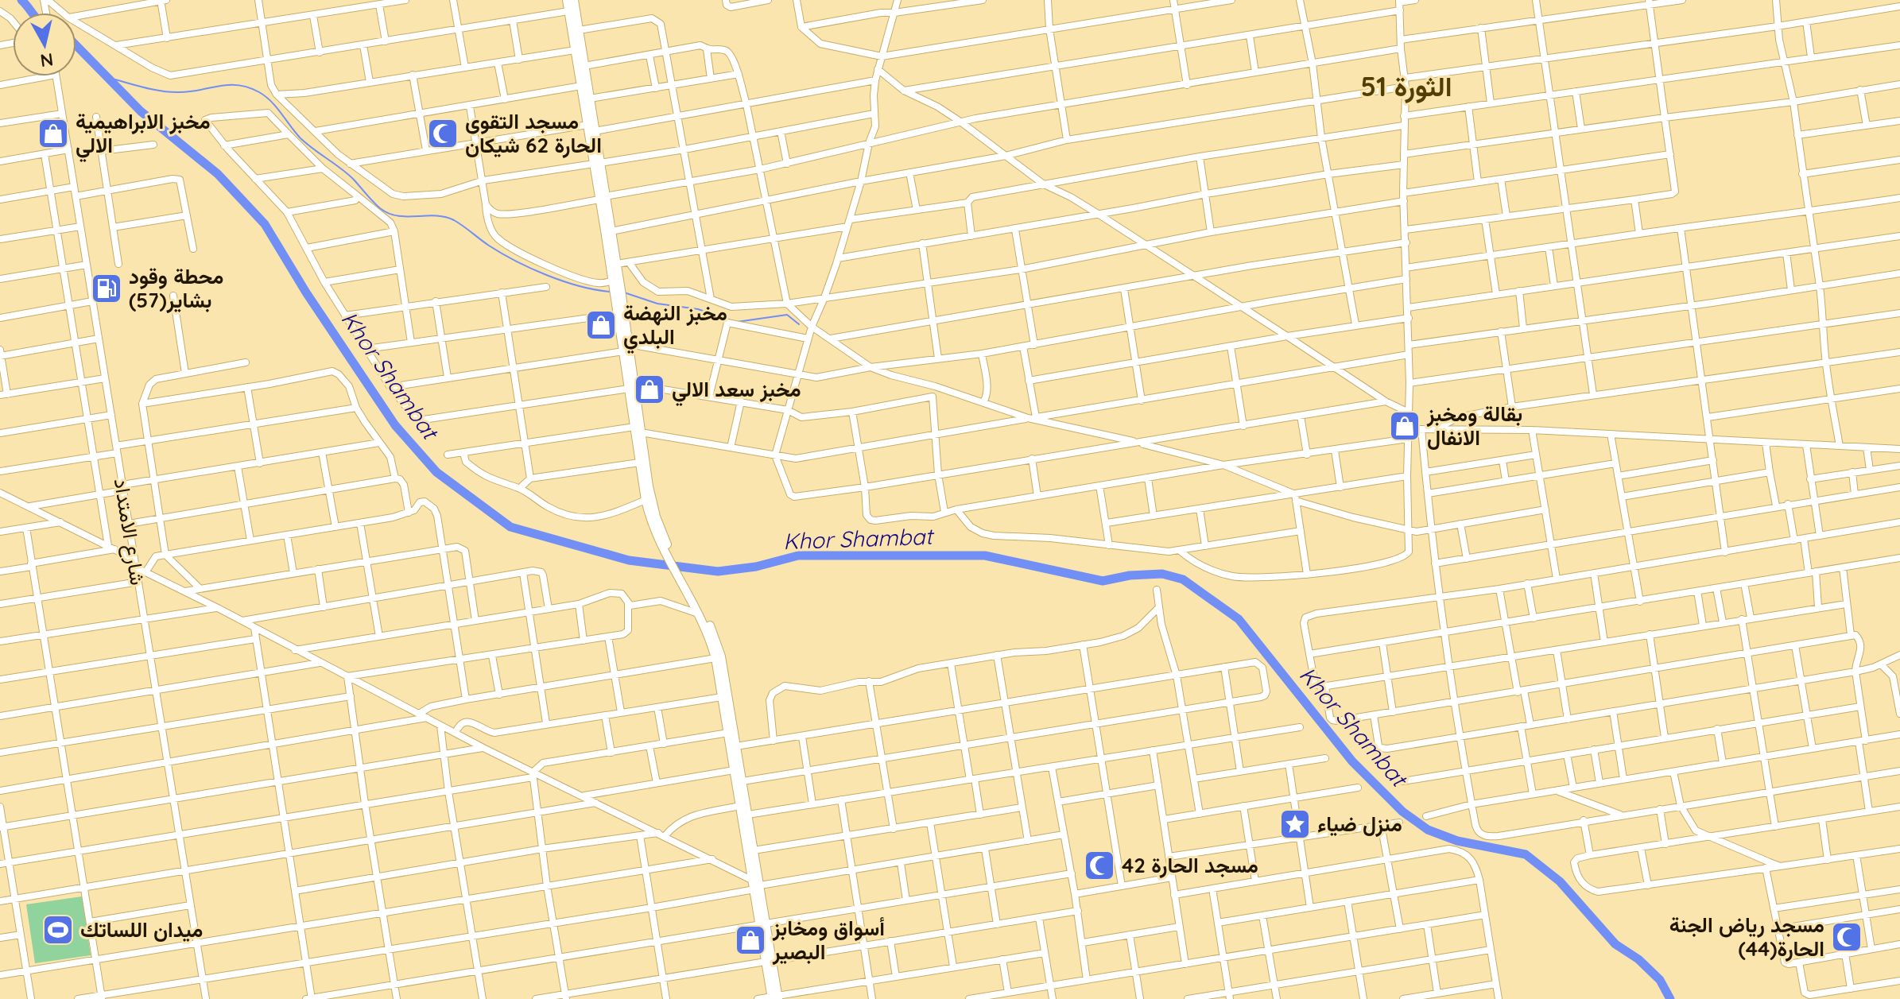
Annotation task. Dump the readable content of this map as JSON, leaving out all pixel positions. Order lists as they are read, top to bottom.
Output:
{
  "streets": {
    "street": ["شارع الامتداد"]
  },
  "districts": ["الثورة 51"],
  "water": ["Khor Shambat"],
  "places": {
    "shop": [
      "مخبز الابراهيمية الالي",
      "مخبز النهضة البلدي",
      "مخبز سعد الالي",
      "بقالة ومخبز الانفال",
      "أسواق ومخابز البصير"
    ],
    "mosque": ["مسجد التقوى الحارة 62 شيكان", "مسجد الحارة 42", "مسجد رياض الجنة الحارة(44)"],
    "fuel station": ["محطة وقود بشاير(57)"],
    "place": ["منزل ضياء"],
    "sports": ["ميدان اللساتك"]
  },
  "north": "bottom"
}
